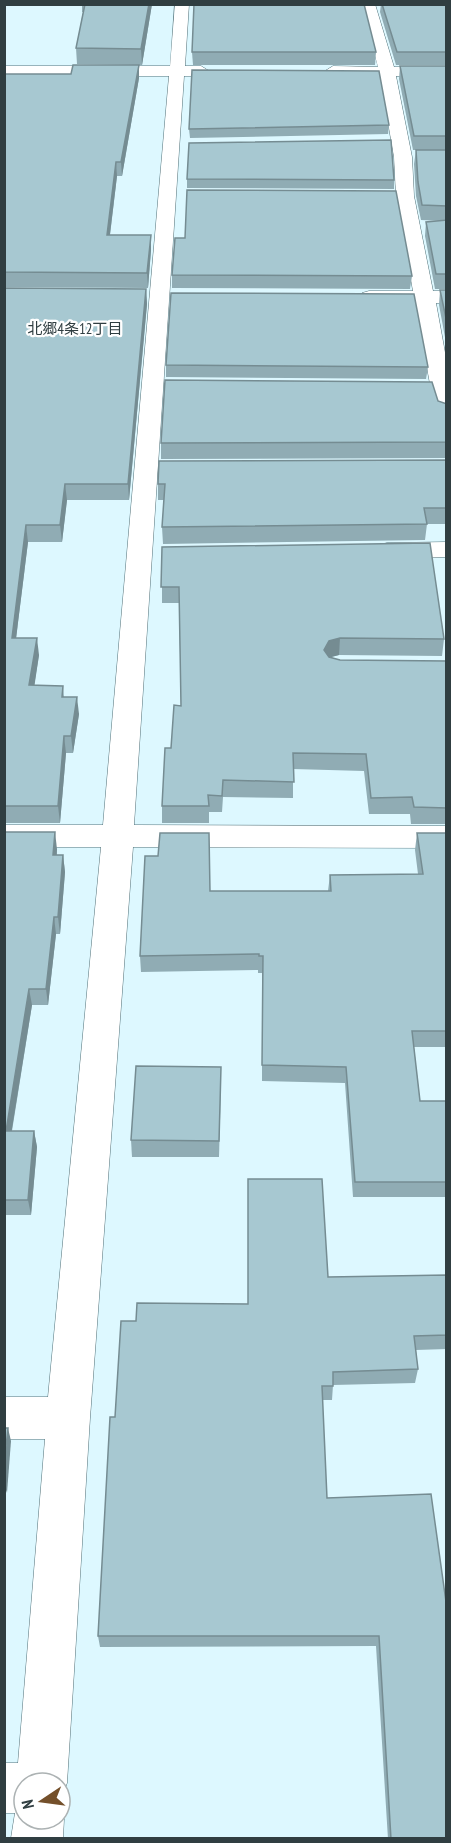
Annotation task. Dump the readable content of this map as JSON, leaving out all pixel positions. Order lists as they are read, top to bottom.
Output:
{
  "districts": ["北郷4条12丁目"],
  "north": "left"
}
